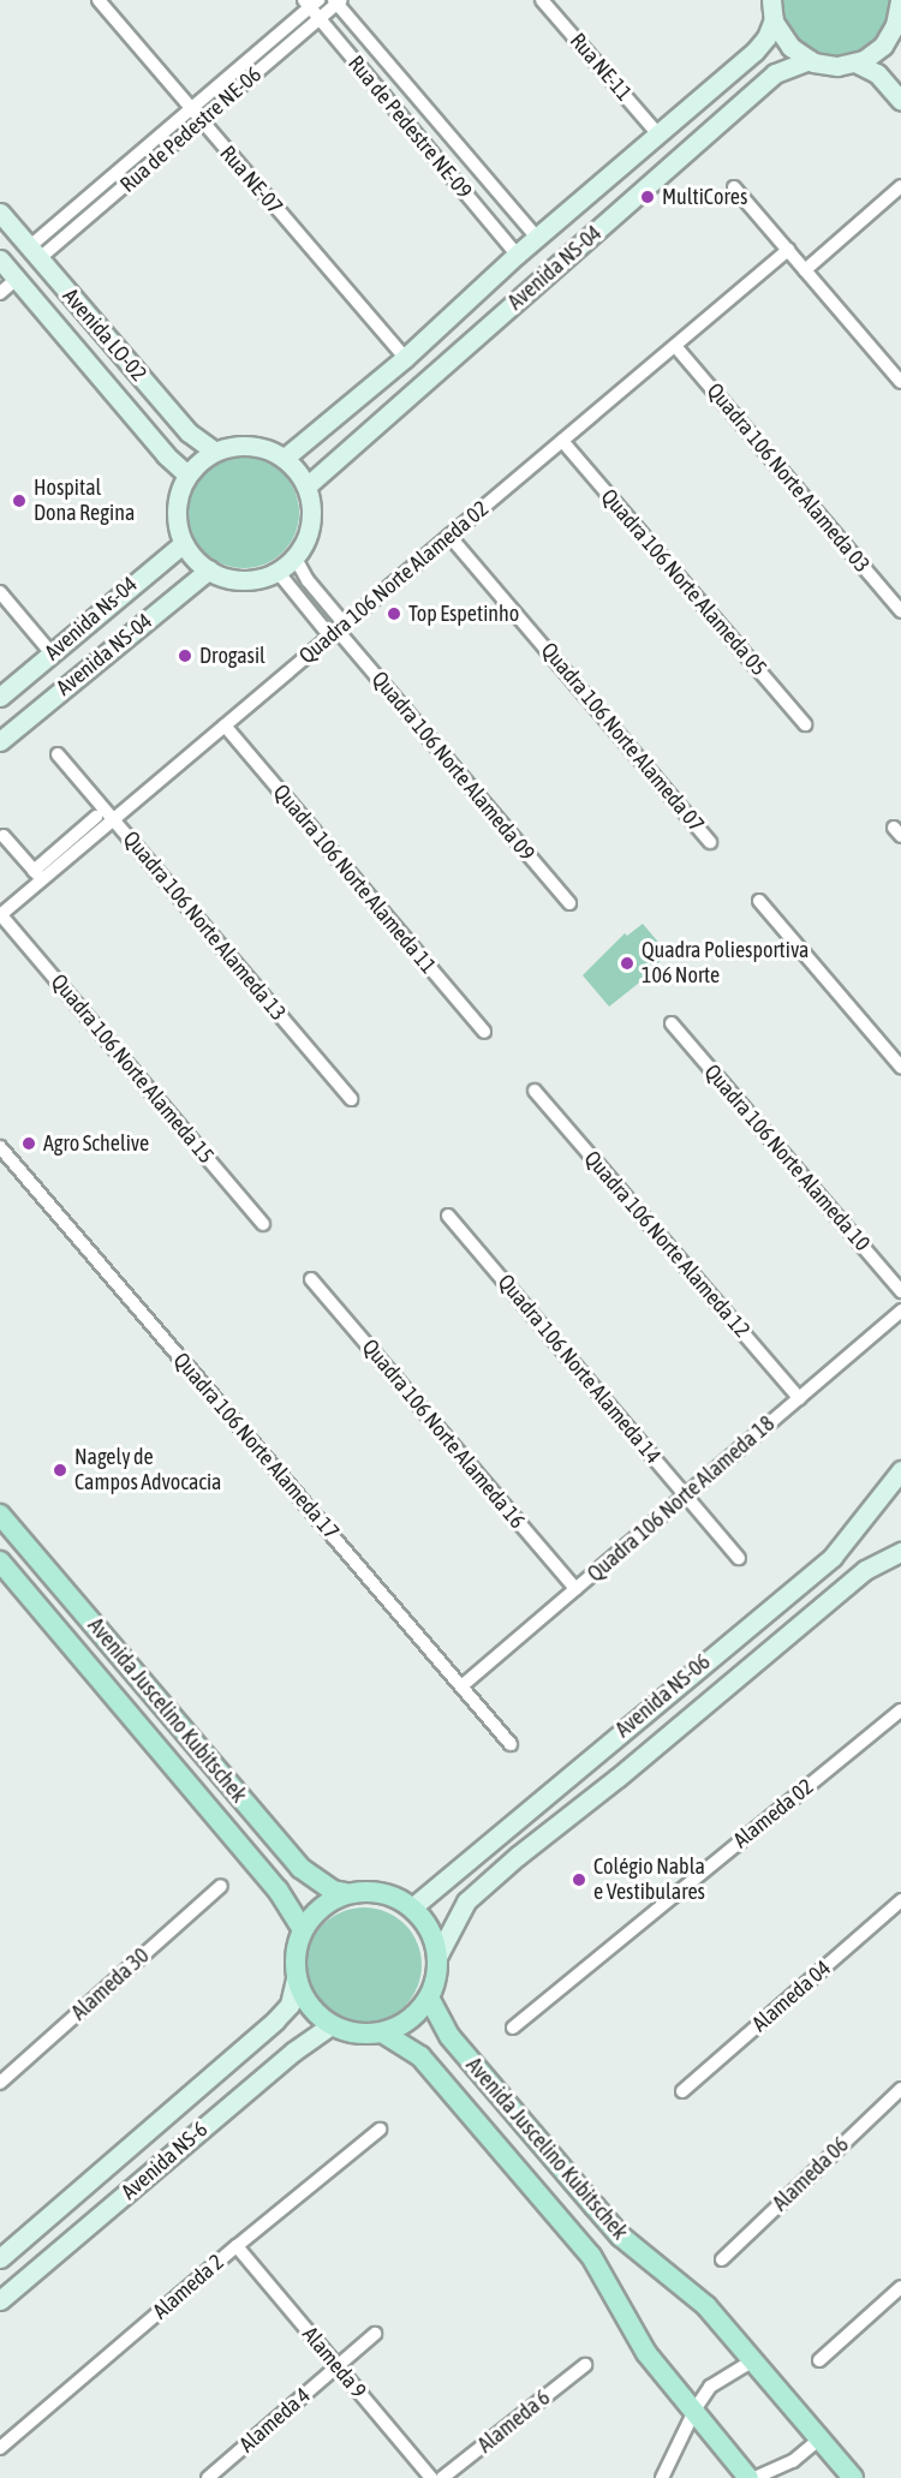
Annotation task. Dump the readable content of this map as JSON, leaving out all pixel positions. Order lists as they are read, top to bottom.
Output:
{
  "streets": {
    "main road": ["Avenida Juscelino Kubitschek"],
    "street": [
      "Rua NE-11",
      "Rua de Pedestre NE-09",
      "Rua de Pedestre NE-06",
      "Rua NE-07",
      "Avenida NS-04",
      "Avenida LO-02",
      "Quadra 106 Norte Alameda 03",
      "Quadra 106 Norte Alameda 02",
      "Quadra 106 Norte Alameda 05",
      "Avenida Ns-04",
      "Quadra 106 Norte Alameda 07",
      "Quadra 106 Norte Alameda 09",
      "Quadra 106 Norte Alameda 11",
      "Quadra 106 Norte Alameda 13",
      "Quadra 106 Norte Alameda 15",
      "Quadra 106 Norte Alameda 10",
      "Quadra 106 Norte Alameda 12",
      "Quadra 106 Norte Alameda 14",
      "Quadra 106 Norte Alameda 16",
      "Quadra 106 Norte Alameda 17",
      "Quadra 106 Norte Alameda 18",
      "Avenida NS-06",
      "Alameda 02",
      "Alameda 30",
      "Alameda 04",
      "Avenida NS-6",
      "Alameda 06",
      "Alameda 2",
      "Alameda 9",
      "Alameda 4",
      "Alameda 6"
    ]
  },
  "crossings": [
    ["Rua NE-11", "Avenida NS-04"],
    ["Rua de Pedestre NE-09", "Rua de Pedestre NE-06"],
    ["Rua de Pedestre NE-09", "Avenida NS-04"],
    ["Rua de Pedestre NE-06", "Rua NE-07"],
    ["Rua de Pedestre NE-06", "Avenida LO-02"],
    ["Rua NE-07", "Avenida NS-04"],
    ["Avenida NS-04", "Avenida LO-02"],
    ["Avenida NS-04", "Avenida Ns-04"],
    ["Avenida LO-02", "Avenida Ns-04"],
    ["Quadra 106 Norte Alameda 03", "Quadra 106 Norte Alameda 02"],
    ["Quadra 106 Norte Alameda 02", "Quadra 106 Norte Alameda 05"],
    ["Quadra 106 Norte Alameda 02", "Quadra 106 Norte Alameda 07"],
    ["Quadra 106 Norte Alameda 02", "Quadra 106 Norte Alameda 09"],
    ["Quadra 106 Norte Alameda 02", "Quadra 106 Norte Alameda 11"],
    ["Quadra 106 Norte Alameda 02", "Quadra 106 Norte Alameda 13"],
    ["Quadra 106 Norte Alameda 02", "Quadra 106 Norte Alameda 15"],
    ["Quadra 106 Norte Alameda 12", "Quadra 106 Norte Alameda 18"],
    ["Quadra 106 Norte Alameda 14", "Quadra 106 Norte Alameda 18"],
    ["Quadra 106 Norte Alameda 16", "Quadra 106 Norte Alameda 18"],
    ["Quadra 106 Norte Alameda 17", "Quadra 106 Norte Alameda 18"],
    ["Avenida NS-06", "Avenida Juscelino Kubitschek"],
    ["Avenida NS-06", "Avenida NS-6"],
    ["Avenida Juscelino Kubitschek", "Avenida NS-6"],
    ["Alameda 2", "Alameda 9"],
    ["Alameda 9", "Alameda 4"]
  ],
  "places": [
    "MultiCores",
    "Hospital Dona Regina",
    "Top Espetinho",
    "Drogasil",
    "Quadra Poliesportiva 106 Norte",
    "Agro Schelive",
    "Nagely de Campos Advocacia",
    "Colégio Nabla e Vestibulares"
  ]
}
